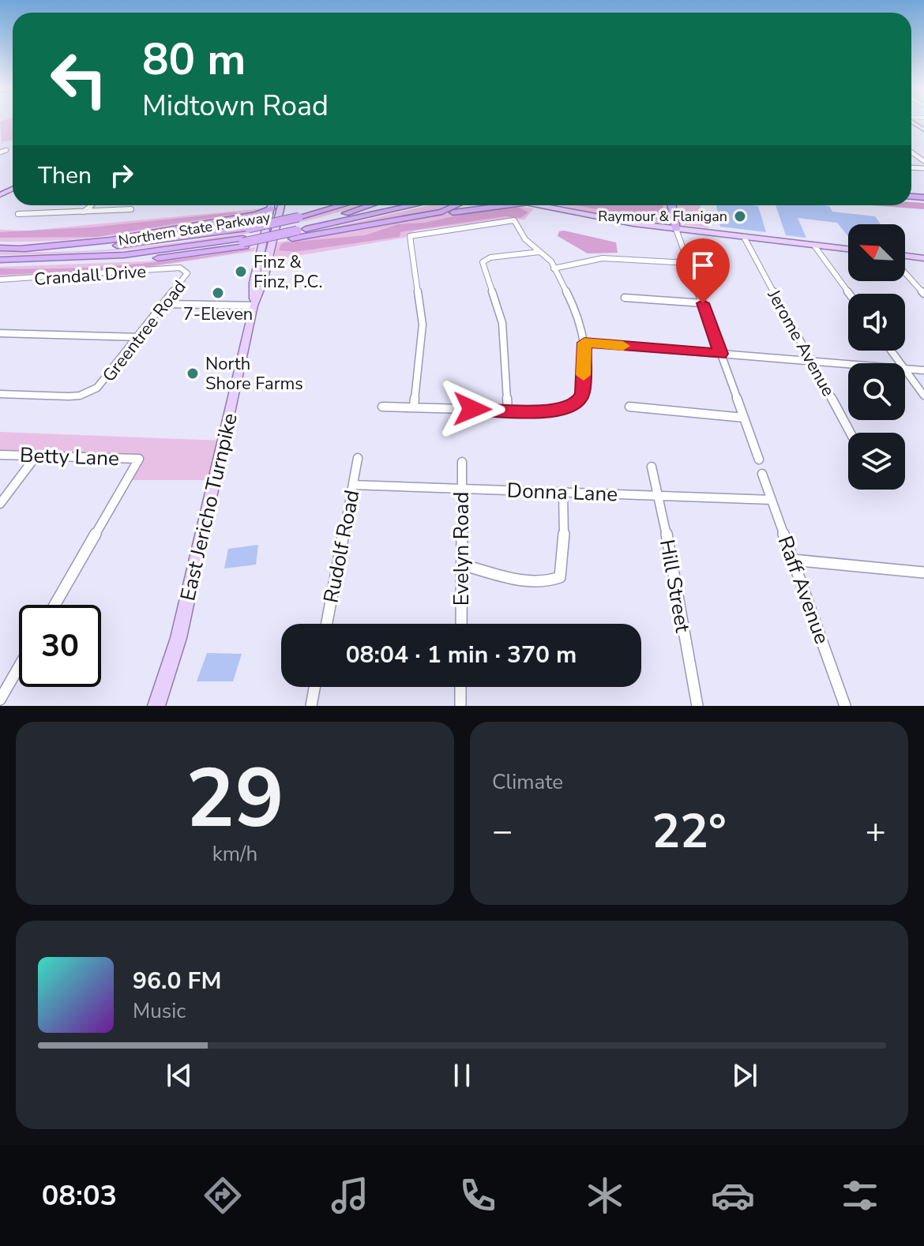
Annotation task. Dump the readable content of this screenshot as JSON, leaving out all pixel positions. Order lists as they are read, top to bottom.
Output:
{
  "streets": {
    "highway": ["Northern State Parkway"],
    "main road": ["East Jericho Turnpike"],
    "street": [
      "Crandall Drive",
      "Greentree Road",
      "Jerome Avenue",
      "Betty Lane",
      "Donna Lane",
      "Rudolf Road",
      "Evelyn Road",
      "Hill Street",
      "Raff Avenue"
    ]
  },
  "crossings": [
    ["Crandall Drive", "Greentree Road"],
    ["Donna Lane", "Rudolf Road"],
    ["Donna Lane", "Evelyn Road"],
    ["Donna Lane", "Hill Street"],
    ["Donna Lane", "Raff Avenue"]
  ],
  "places": [
    "Raymour & Flanigan",
    "Finz & Finz, P.C.",
    "7-Eleven",
    "North Shore Farms"
  ],
  "north": "top left",
  "page": {
    "turn": ["80 m", "Midtown Road"],
    "then": "Then",
    "limit": "30",
    "trip": "08:04 · 1 min · 370 m",
    "tile": [
      ["29", "km/h"],
      "Climate"
    ],
    "heat": ["−", "22°", "+"],
    "song": ["96.0 FM", "Music"],
    "tabs": "08:03"
  }
}
